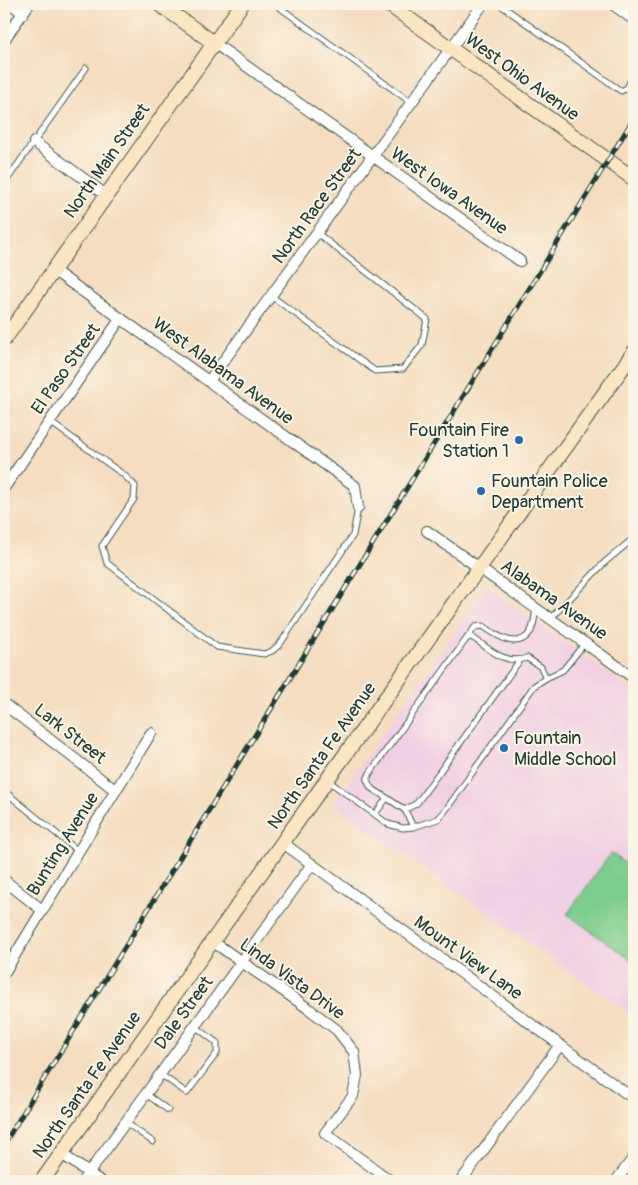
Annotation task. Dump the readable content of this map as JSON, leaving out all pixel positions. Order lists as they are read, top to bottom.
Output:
{
  "streets": {
    "main road": ["West Ohio Avenue", "North Main Street", "North Santa Fe Avenue"],
    "street": [
      "West Iowa Avenue",
      "North Race Street",
      "El Paso Street",
      "West Alabama Avenue",
      "Alabama Avenue",
      "Lark Street",
      "Bunting Avenue",
      "Mount View Lane",
      "Linda Vista Drive",
      "Dale Street"
    ]
  },
  "crossings": [
    ["West Ohio Avenue", "North Race Street"],
    ["North Main Street", "West Iowa Avenue"],
    ["North Main Street", "West Alabama Avenue"],
    ["West Iowa Avenue", "North Race Street"],
    ["North Race Street", "West Alabama Avenue"],
    ["El Paso Street", "West Alabama Avenue"],
    ["Alabama Avenue", "North Santa Fe Avenue"],
    ["Lark Street", "Bunting Avenue"],
    ["North Santa Fe Avenue", "Mount View Lane"],
    ["North Santa Fe Avenue", "Linda Vista Drive"],
    ["Mount View Lane", "Dale Street"],
    ["Linda Vista Drive", "Dale Street"]
  ],
  "places": ["Fountain Fire Station 1", "Fountain Police Department", "Fountain Middle School"]
}
